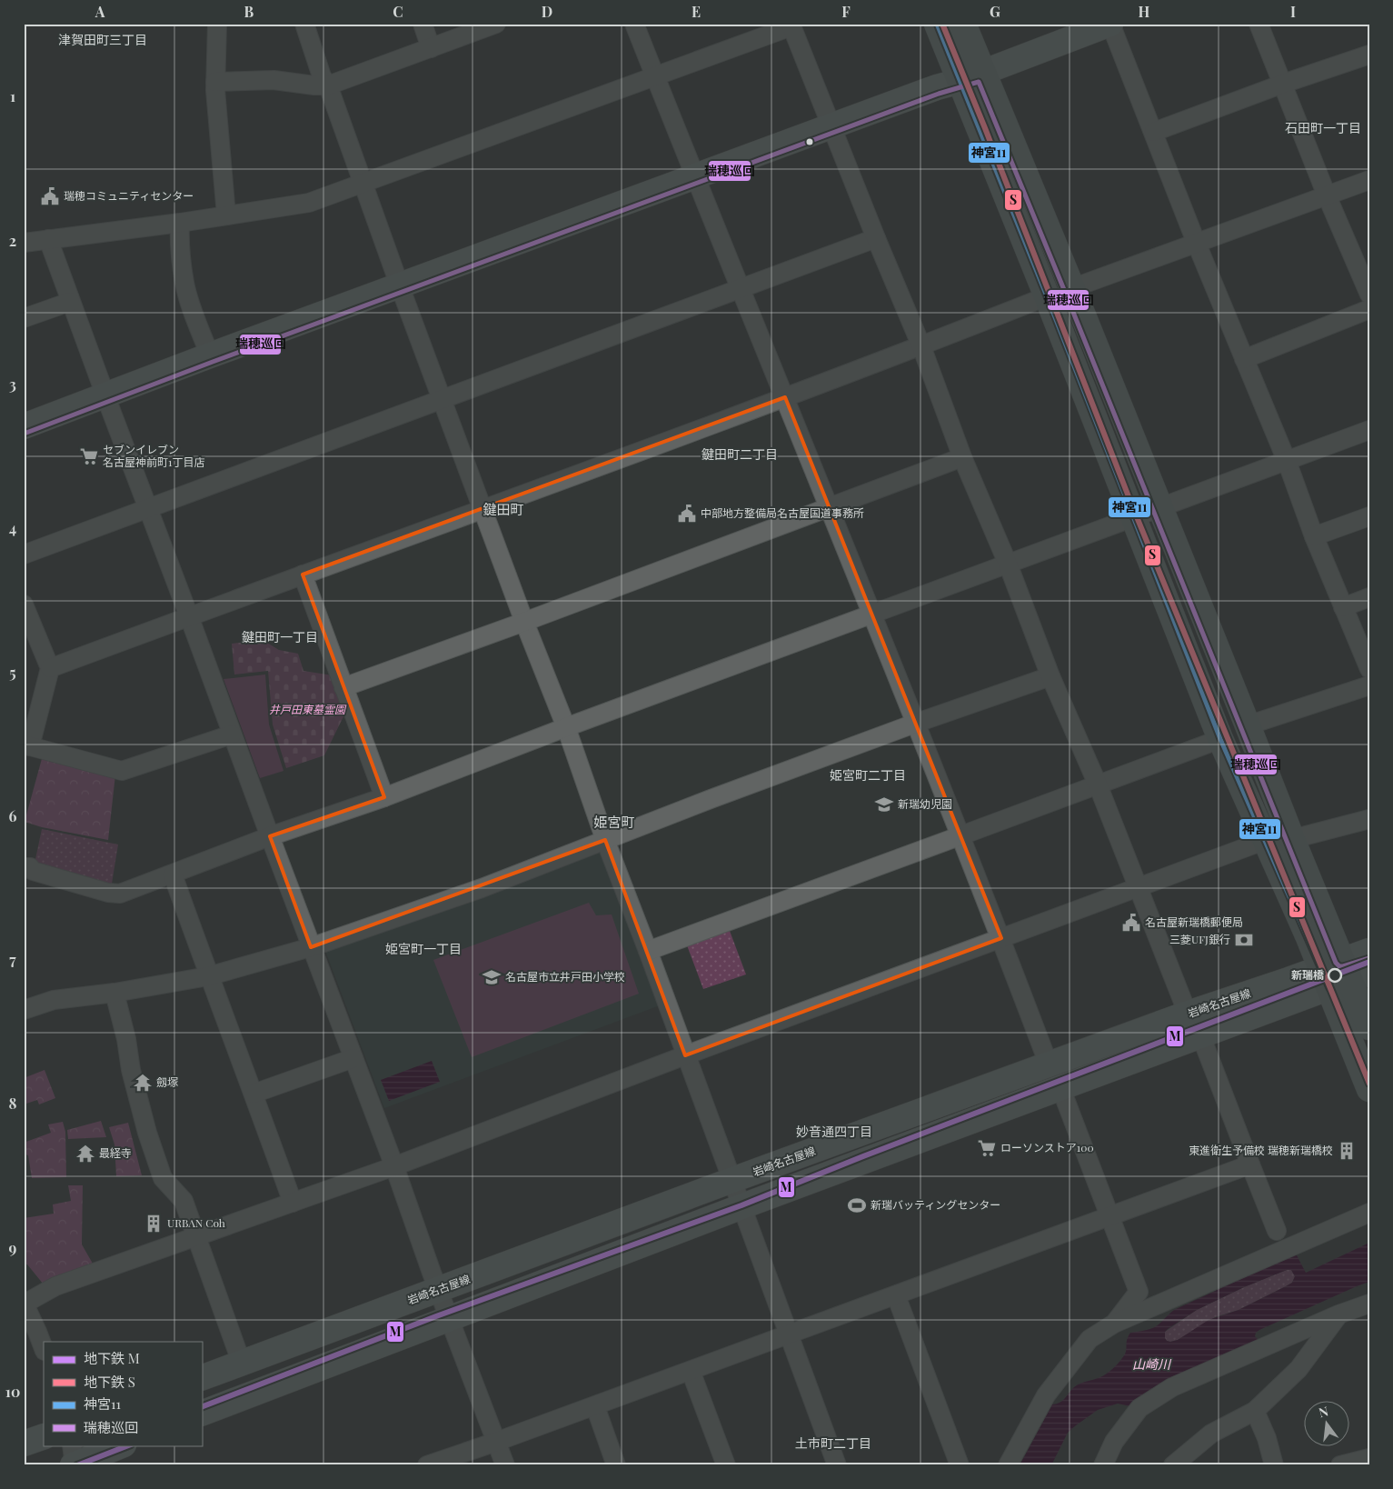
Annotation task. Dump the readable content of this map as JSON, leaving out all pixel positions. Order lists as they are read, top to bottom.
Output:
{
  "streets": {
    "main road": ["岩崎名古屋線"]
  },
  "districts": [
    "津賀田町三丁目",
    "石田町一丁目",
    "鍵田町二丁目",
    "鍵田町",
    "鍵田町一丁目",
    "姫宮町二丁目",
    "姫宮町",
    "姫宮町一丁目",
    "妙音通四丁目",
    "土市町二丁目"
  ],
  "water": ["山崎川"],
  "parks": ["井戸田東墓霊園"],
  "places": {
    "public building": ["瑞穂コミュニティセンター", "中部地方整備局名古屋国道事務所", "名古屋新瑞橋郵便局"],
    "supermarket": ["セブンイレブン 名古屋神前町1丁目店", "ローソンストア100"],
    "school or university": ["新瑞幼児園", "名古屋市立井戸田小学校"],
    "bank": ["三菱UFJ銀行"],
    "other": ["新瑞橋"],
    "temple": ["劔塚", "最経寺"],
    "building": ["東進衛生予備校 瑞穂新瑞橋校", "URBAN Coh"],
    "sports": ["新瑞バッティングセンター"]
  },
  "lines": [
    "metro line S",
    "transit line 神宮11",
    "transit line 瑞穂巡回",
    "metro line M"
  ],
  "legend": [
    "地下鉄 M",
    "地下鉄 S",
    "神宮11",
    "瑞穂巡回"
  ],
  "north": "top",
  "grid": {
    "columns": [
      "A",
      "B",
      "C",
      "D",
      "E",
      "F",
      "G",
      "H",
      "I"
    ],
    "rows": [
      "1",
      "2",
      "3",
      "4",
      "5",
      "6",
      "7",
      "8",
      "9",
      "10"
    ]
  }
}
